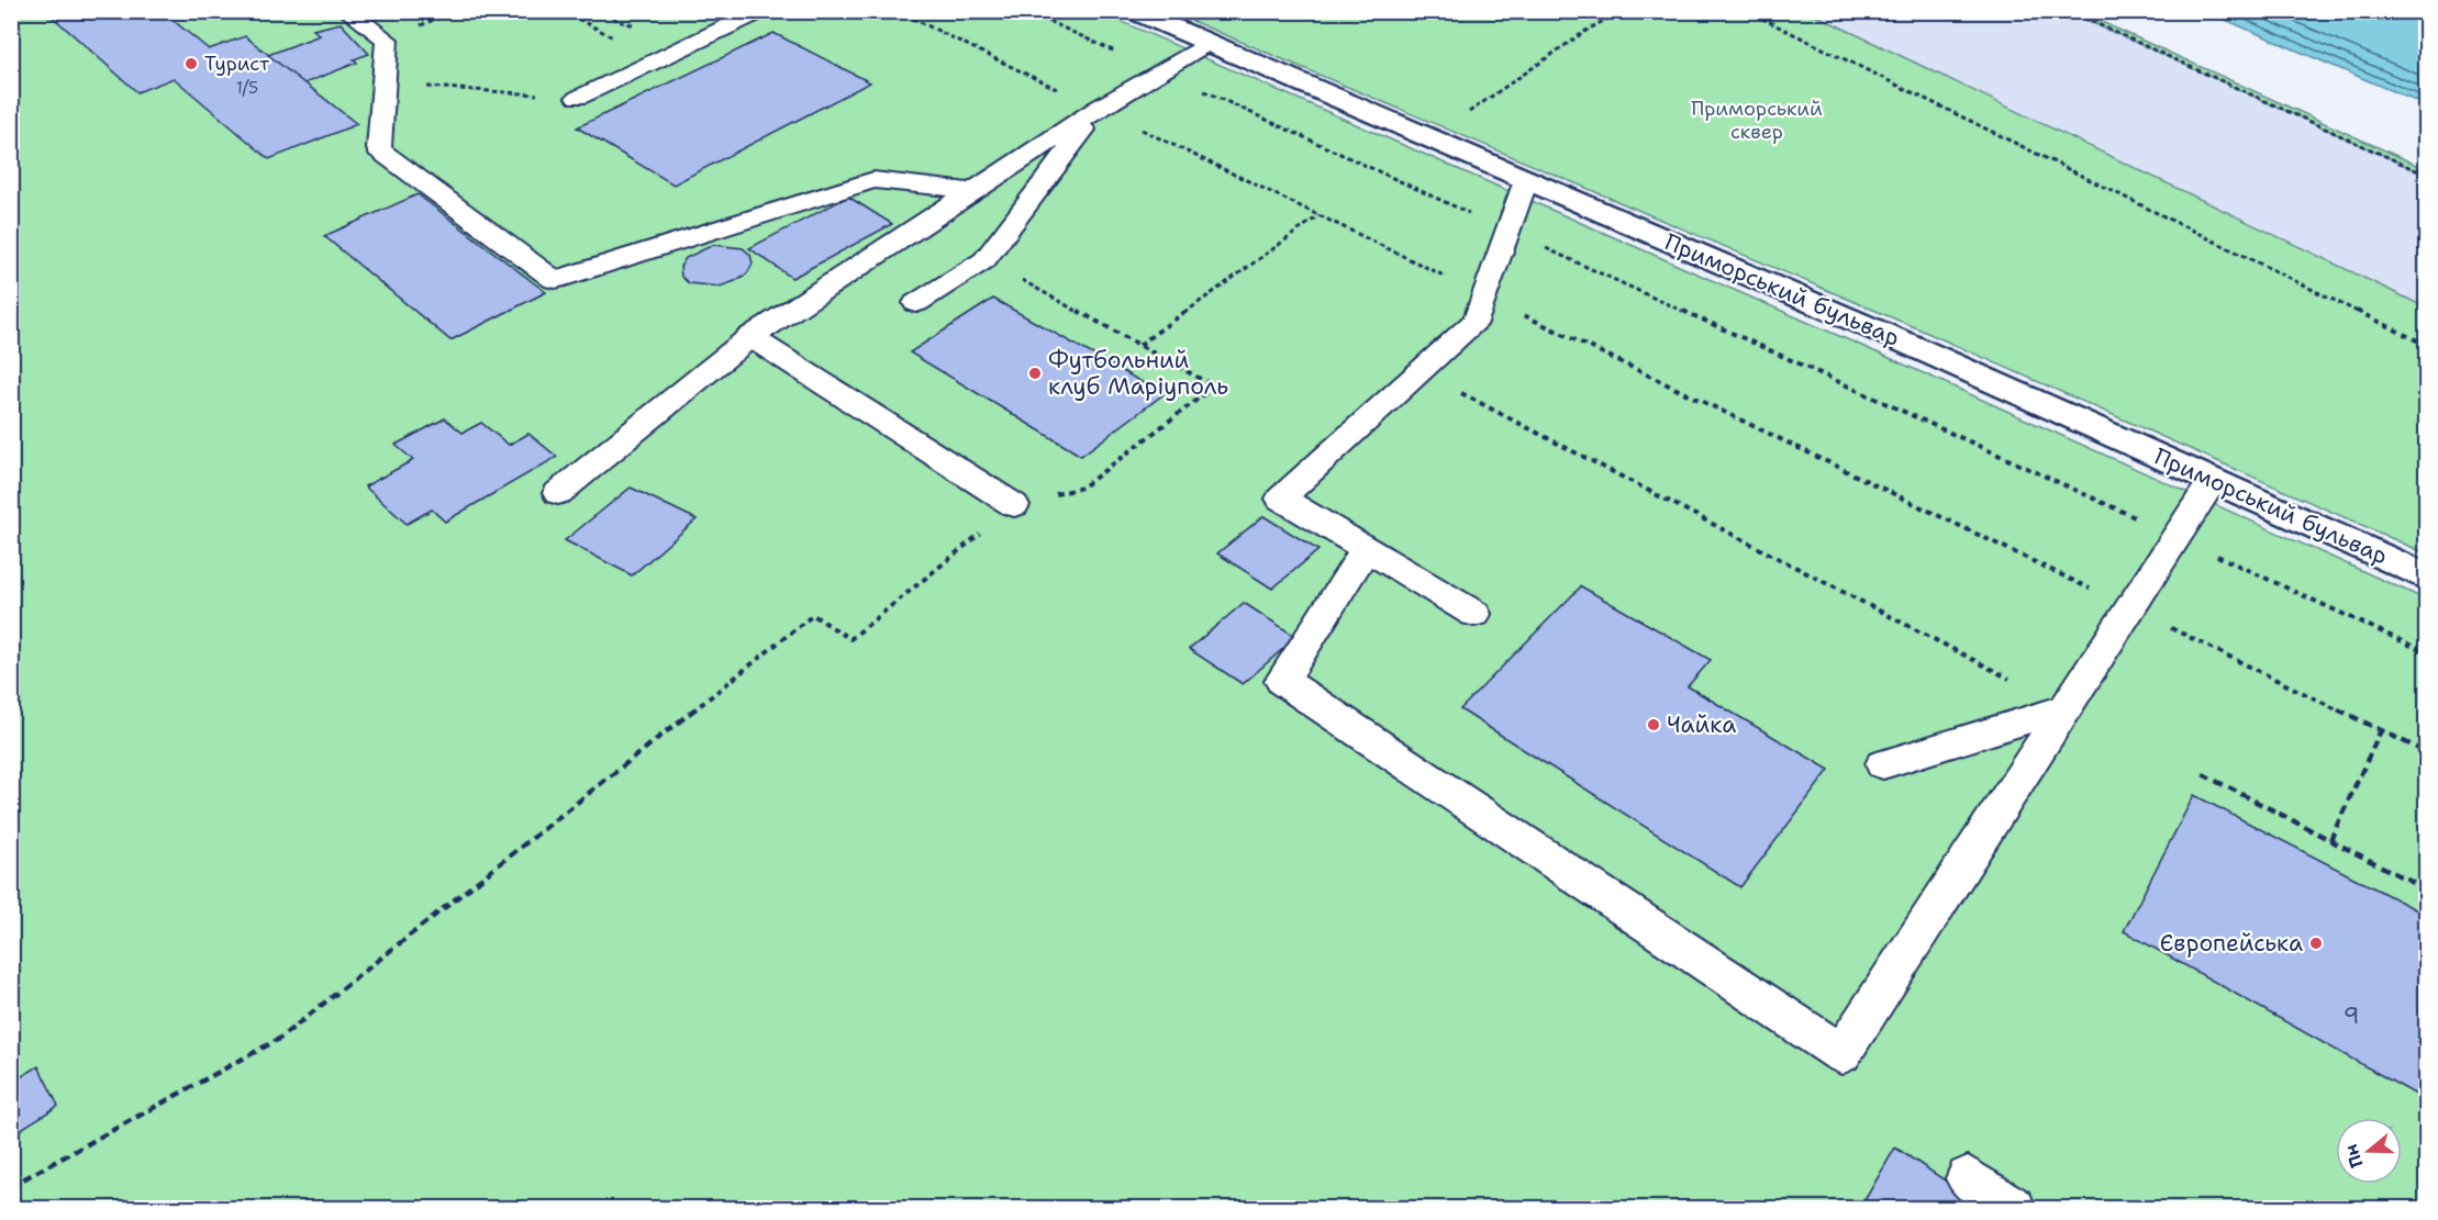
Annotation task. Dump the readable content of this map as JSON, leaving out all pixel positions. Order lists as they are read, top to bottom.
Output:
{
  "streets": {
    "street": ["Приморський бульвар"]
  },
  "parks": ["Приморський сквер"],
  "places": [
    "Турист",
    "Футбольний клуб Маріуполь",
    "Чайка",
    "Європейська"
  ],
  "house_numbers": ["1/5", "9"],
  "north": "left"
}
